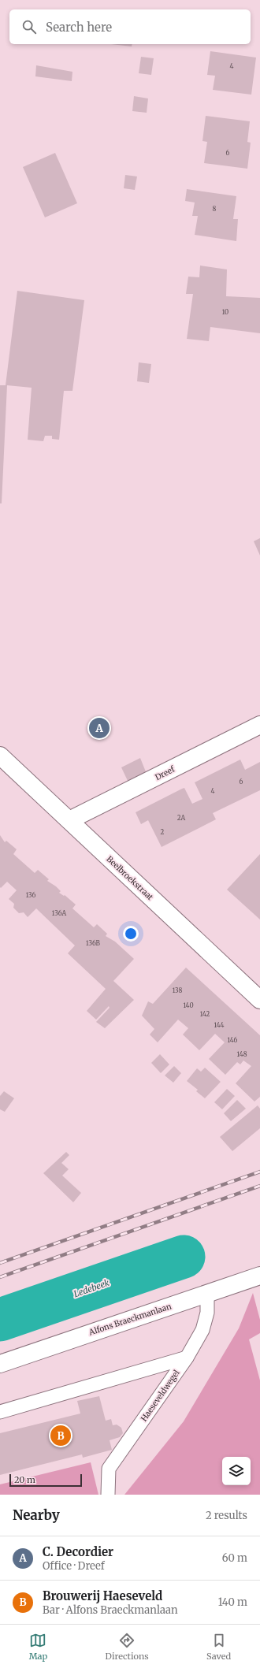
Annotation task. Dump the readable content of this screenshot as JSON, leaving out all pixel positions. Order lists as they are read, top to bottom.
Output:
{
  "streets": {
    "street": ["Dreef", "Beelbroekstraat", "Alfons Braeckmanlaan"],
    "lane": ["Haeseveldwegel"]
  },
  "crossings": [
    ["Dreef", "Beelbroekstraat"],
    ["Alfons Braeckmanlaan", "Haeseveldwegel"]
  ],
  "water": ["Ledebeek"],
  "house_numbers": [
    "4",
    "6",
    "8",
    "10",
    "6",
    "4",
    "2A",
    "2",
    "136",
    "136A",
    "136B",
    "138",
    "140",
    "142",
    "144",
    "146",
    "148"
  ],
  "scale_bar": "20 m",
  "page": {
    "search": "Search here",
    "pins": ["A", "B"],
    "scale": "20 m",
    "heading": ["Nearby", "2 results"],
    "list": [
      {
        "mark": "A",
        "name": "C. Decordier",
        "note": "Office · Dreef",
        "value": "60 m"
      },
      {
        "mark": "B",
        "name": "Brouwerij Haeseveld",
        "note": "Bar · Alfons Braeckmanlaan",
        "value": "140 m"
      }
    ],
    "nav": ["Map", "Directions", "Saved"]
  }
}
